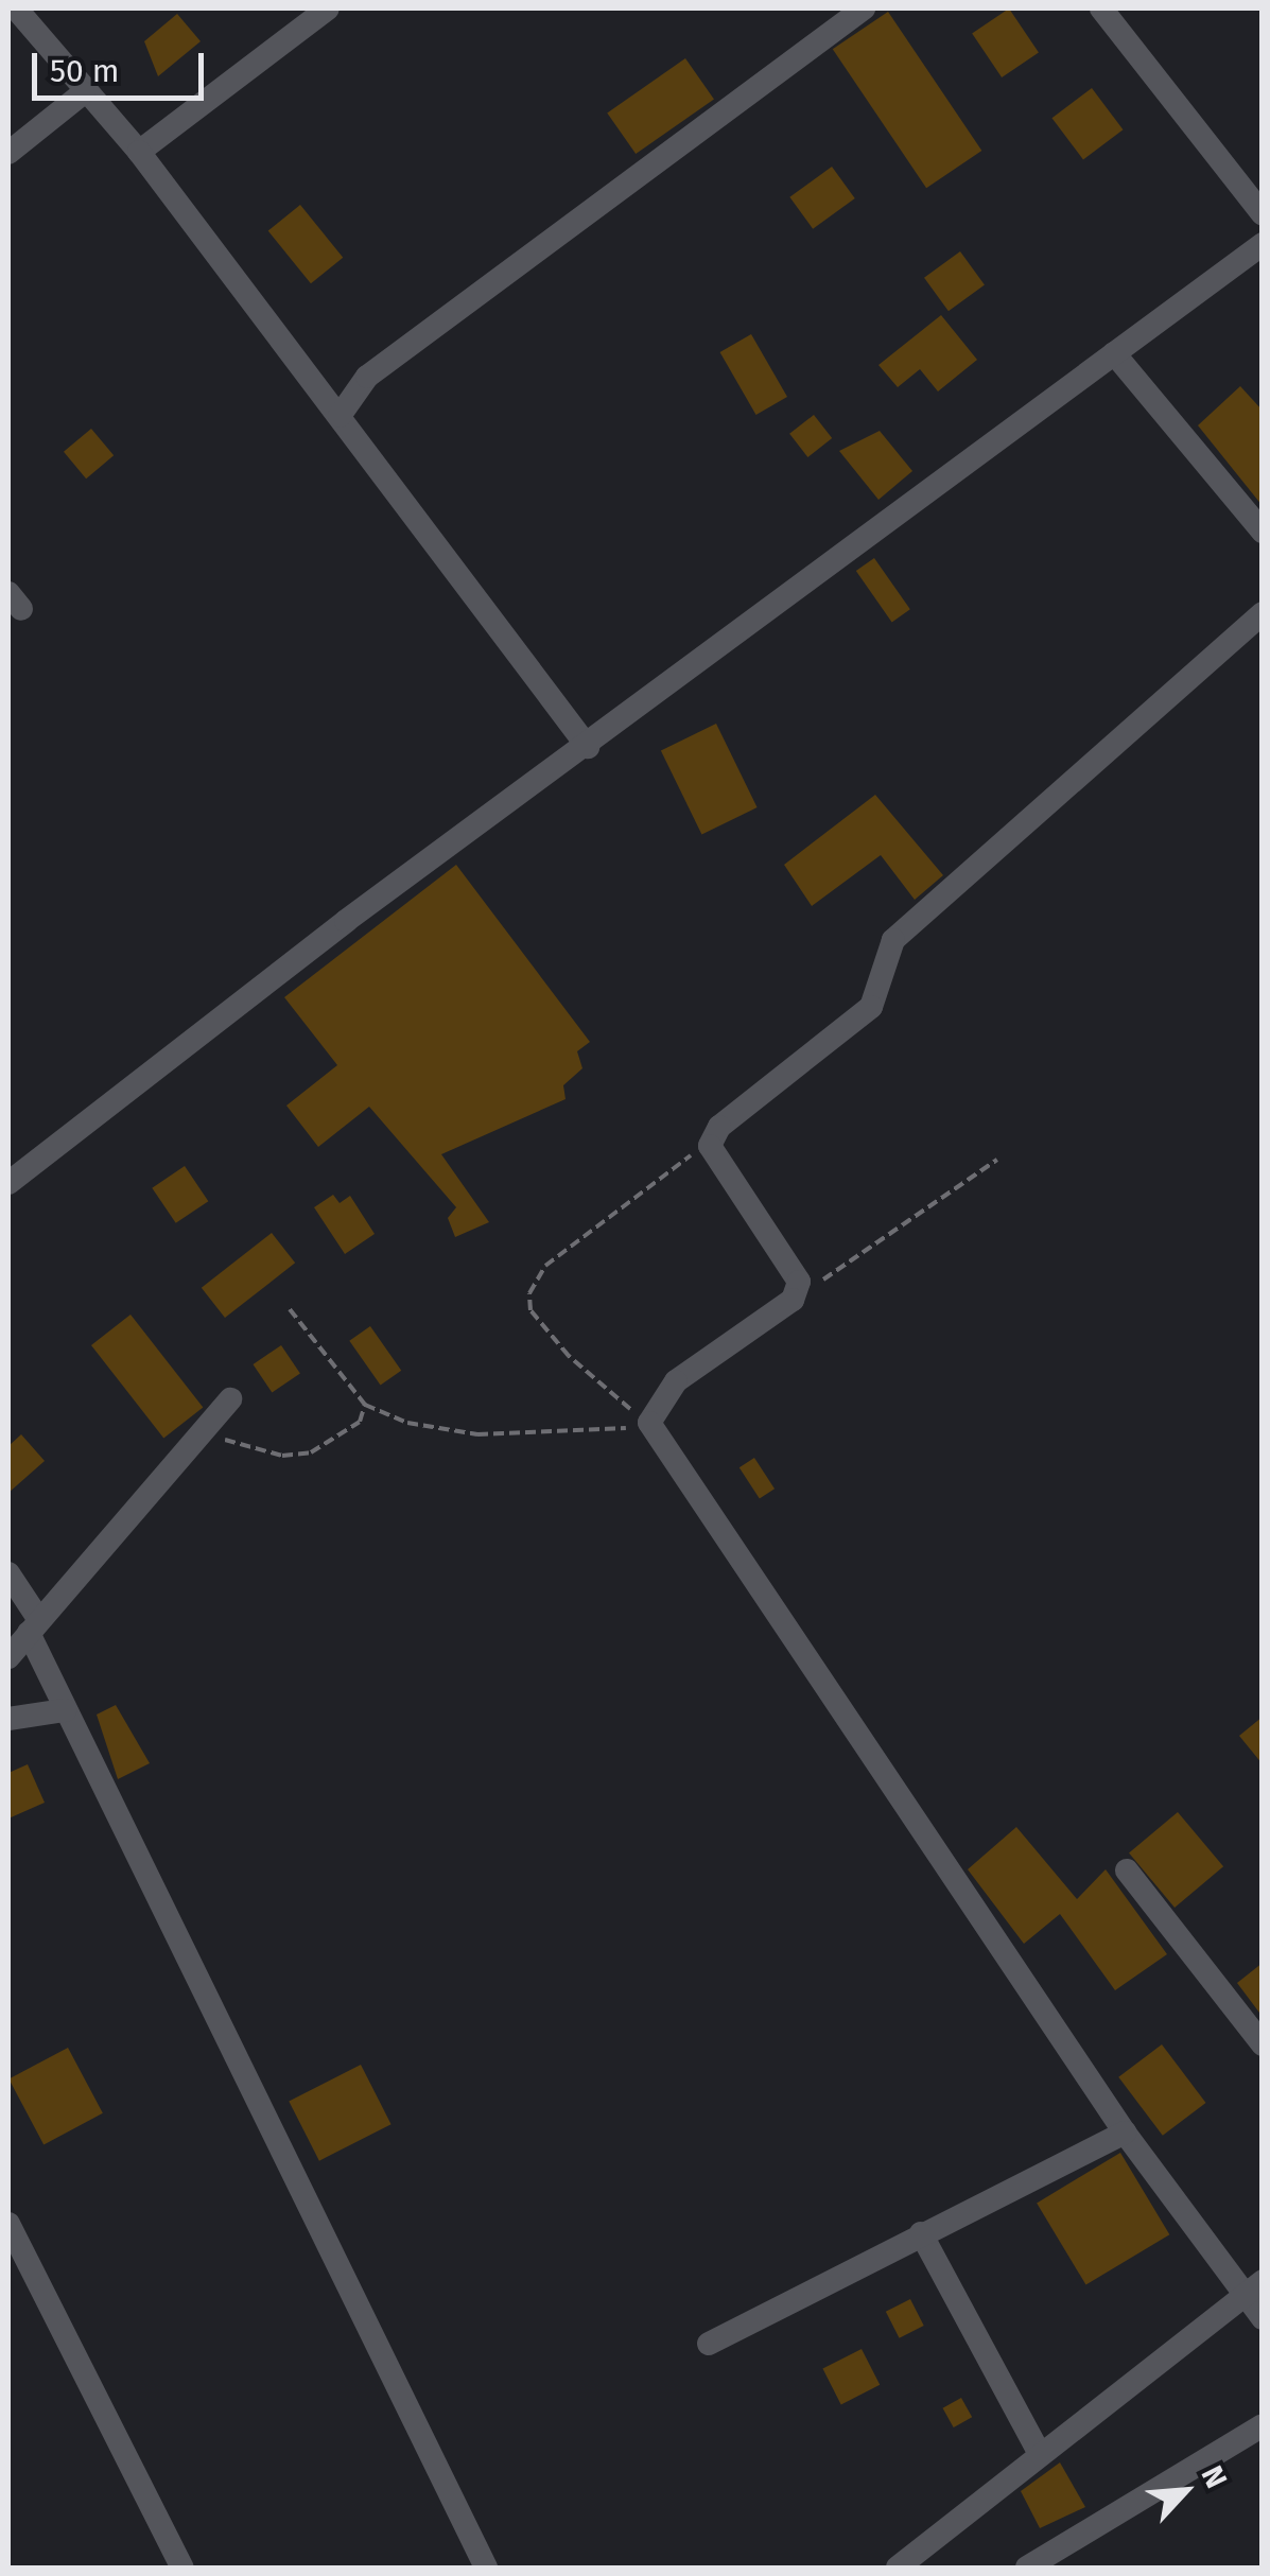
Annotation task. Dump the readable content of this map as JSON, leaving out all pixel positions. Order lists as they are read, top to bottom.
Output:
{
  "scale_bar": "50 m",
  "north": "top right"
}
